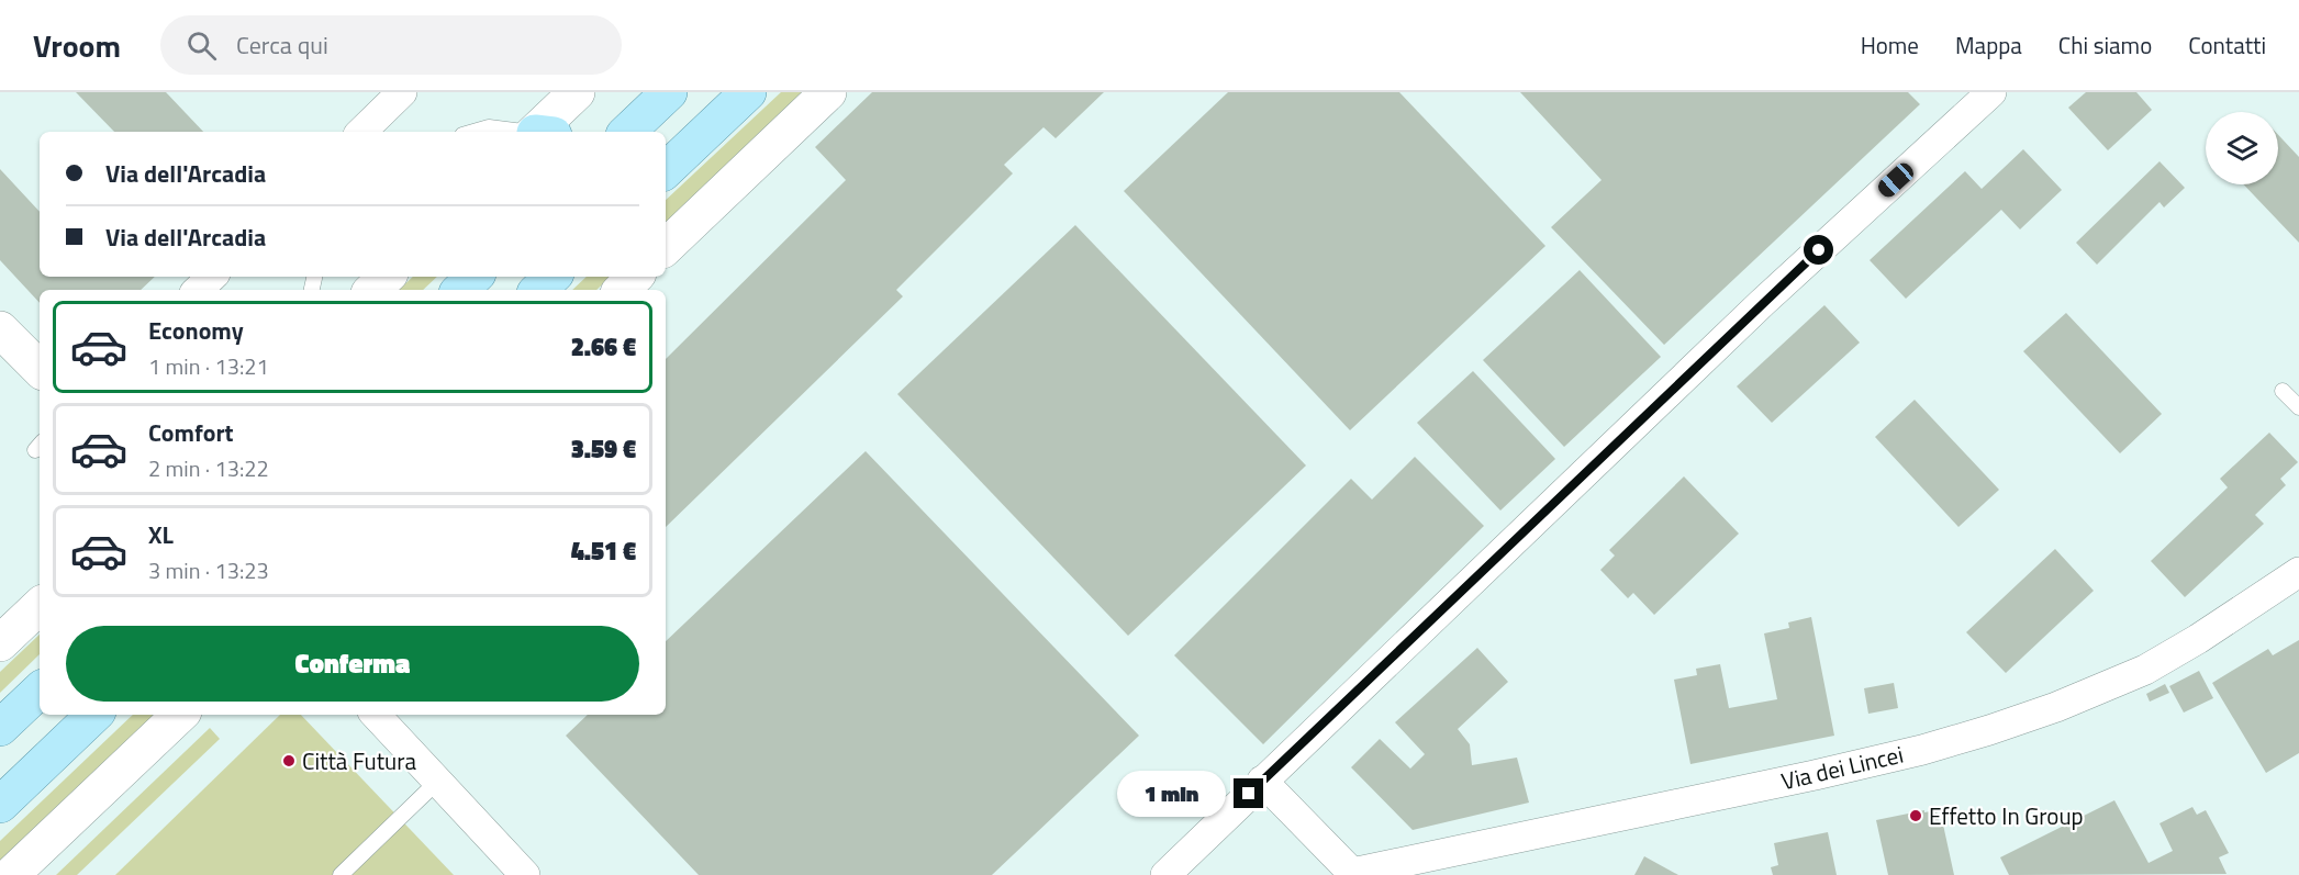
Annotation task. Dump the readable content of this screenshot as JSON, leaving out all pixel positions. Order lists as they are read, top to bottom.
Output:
{
  "streets": {
    "street": ["Via dei Lincei"]
  },
  "places": ["Città Futura", "Effetto In Group"],
  "page": {
    "header": "Vroom",
    "search": "Cerca qui",
    "nav": [
      "Home",
      "Mappa",
      "Chi siamo",
      "Contatti"
    ],
    "banner": ["Via dell'Arcadia", "Via dell'Arcadia"],
    "list": [
      {
        "name": "Economy",
        "note": "1 min · 13:21",
        "value": "2.66 €"
      },
      {
        "name": "Comfort",
        "note": "2 min · 13:22",
        "value": "3.59 €"
      },
      {
        "name": "XL",
        "note": "3 min · 13:23",
        "value": "4.51 €"
      }
    ],
    "buttons": "Conferma",
    "bubble": "1 min"
  }
}
